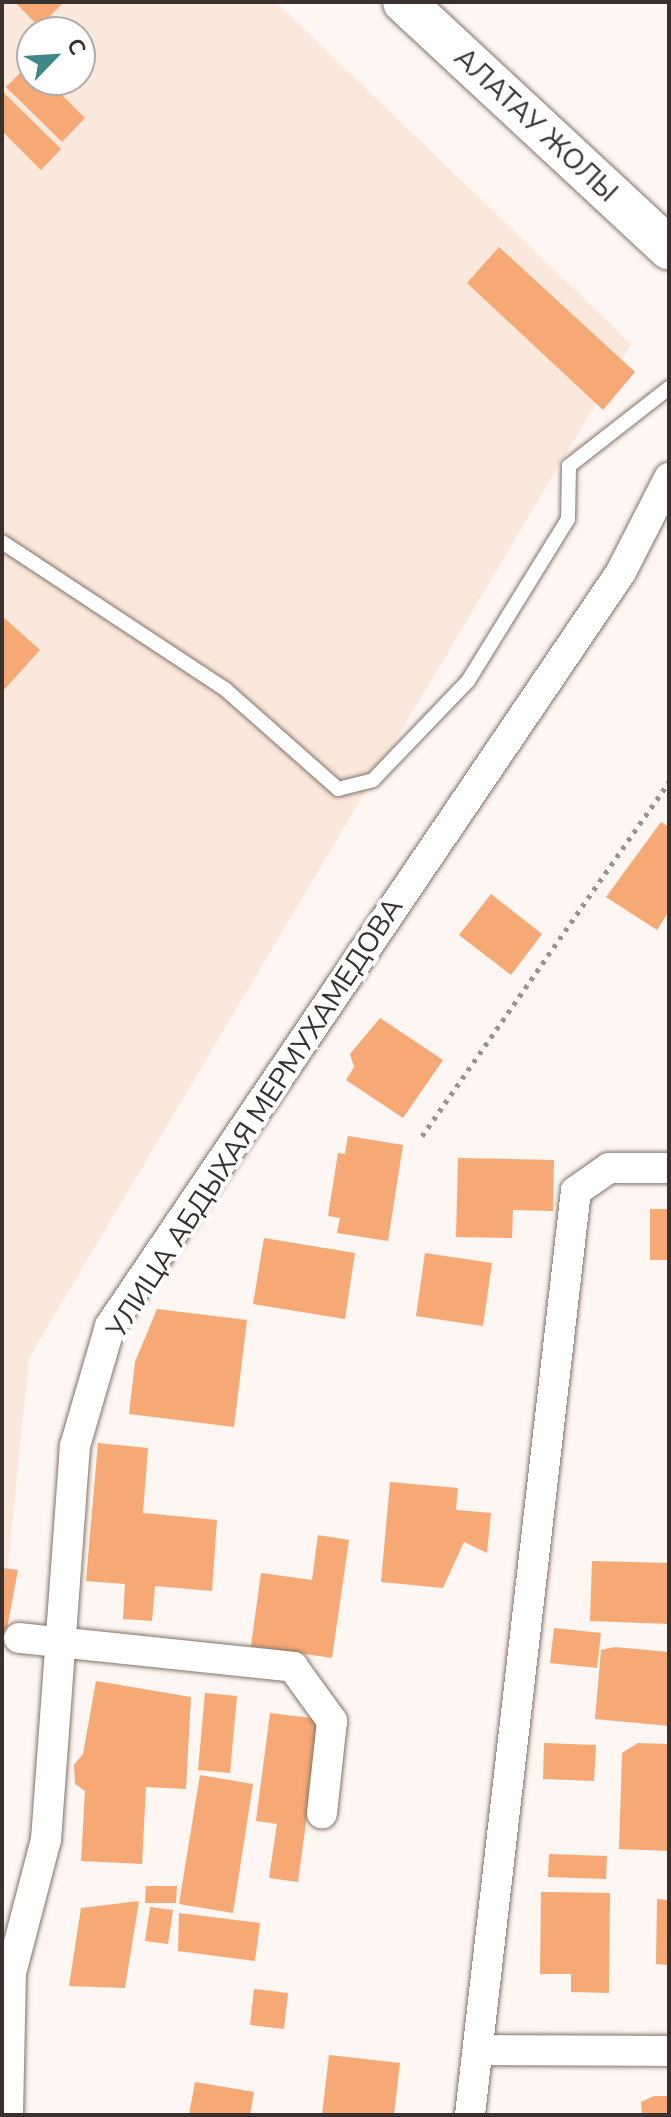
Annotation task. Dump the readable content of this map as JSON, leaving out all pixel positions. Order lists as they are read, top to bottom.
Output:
{
  "streets": {
    "main road": ["АЛАТАУ ЖОЛЫ"],
    "street": ["УЛИЦА АБДЫХАЯ МЕРМУХАМЕДОВА"]
  },
  "north": "top right"
}
